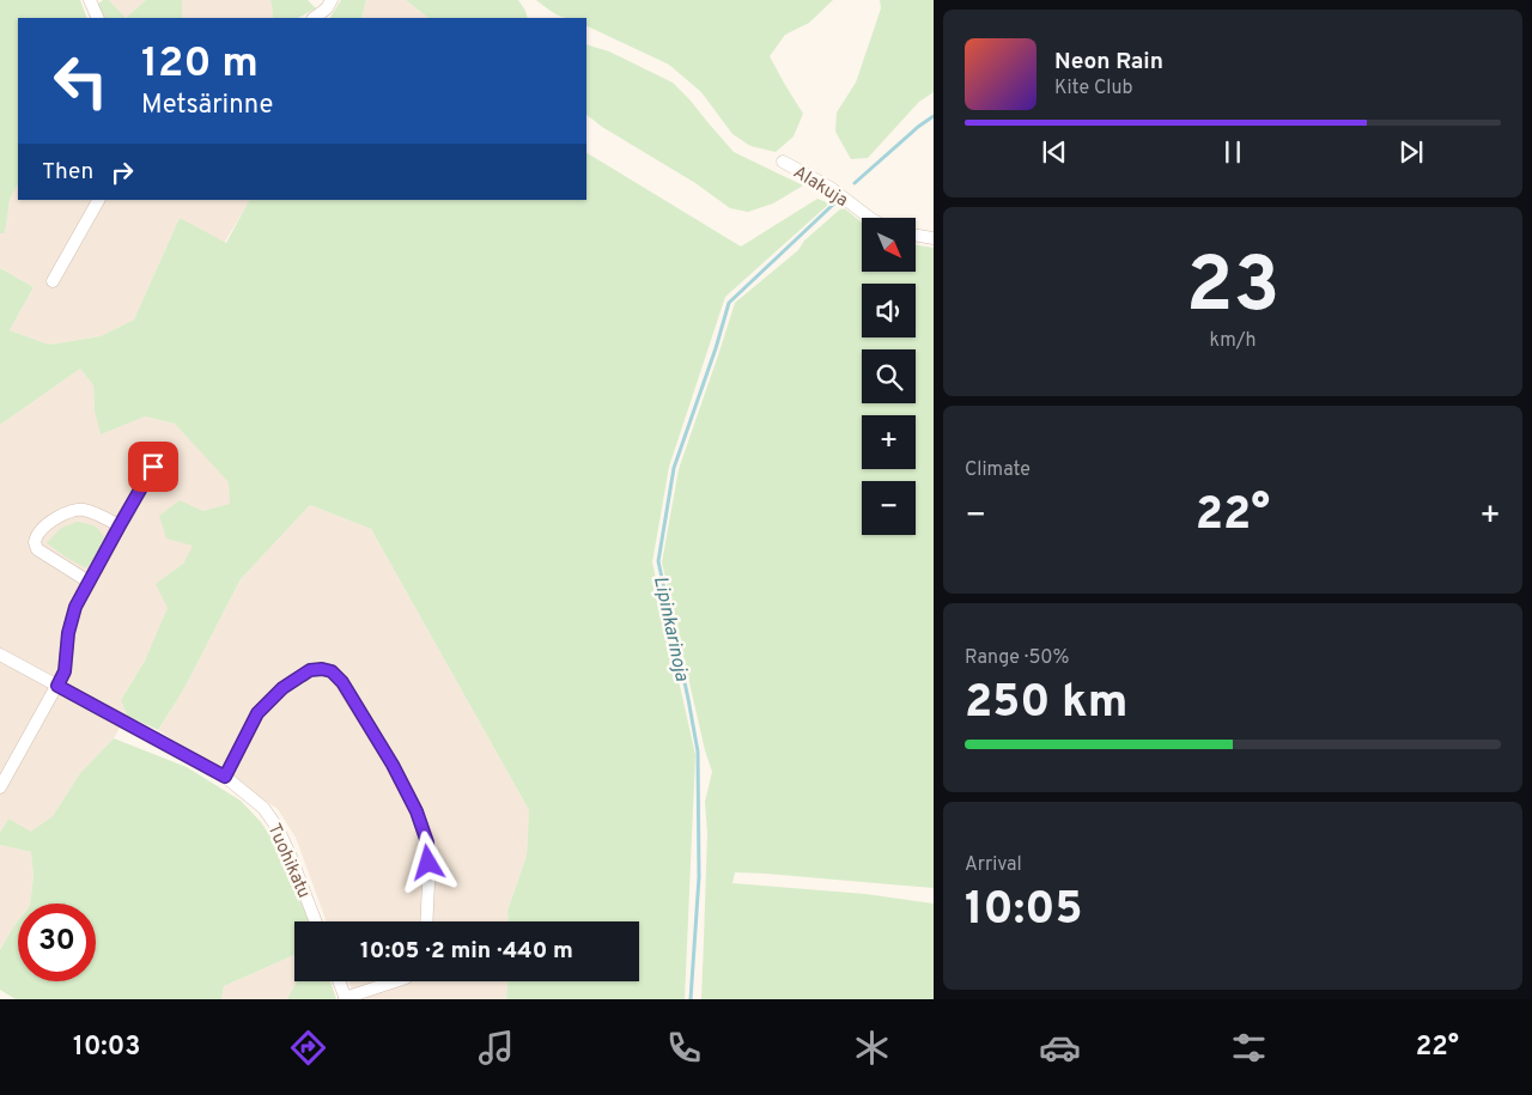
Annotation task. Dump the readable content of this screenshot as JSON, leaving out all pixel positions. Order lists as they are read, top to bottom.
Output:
{
  "streets": {
    "street": ["Alakuja", "Tuohikatu"]
  },
  "water": ["Lipinkarinoja"],
  "north": "bottom right",
  "page": {
    "turn": ["120 m", "Metsärinne"],
    "song": ["Neon Rain", "Kite Club"],
    "then": "Then",
    "tile": [
      ["23", "km/h"],
      "Climate",
      ["Range · 50%", "250 km"],
      ["Arrival", "10:05"]
    ],
    "map_buttons": ["+", "−"],
    "heat": ["−", "22°", "+"],
    "limit": "30",
    "trip": "10:05 · 2 min · 440 m",
    "tabs": ["10:03", "22°"]
  }
}
